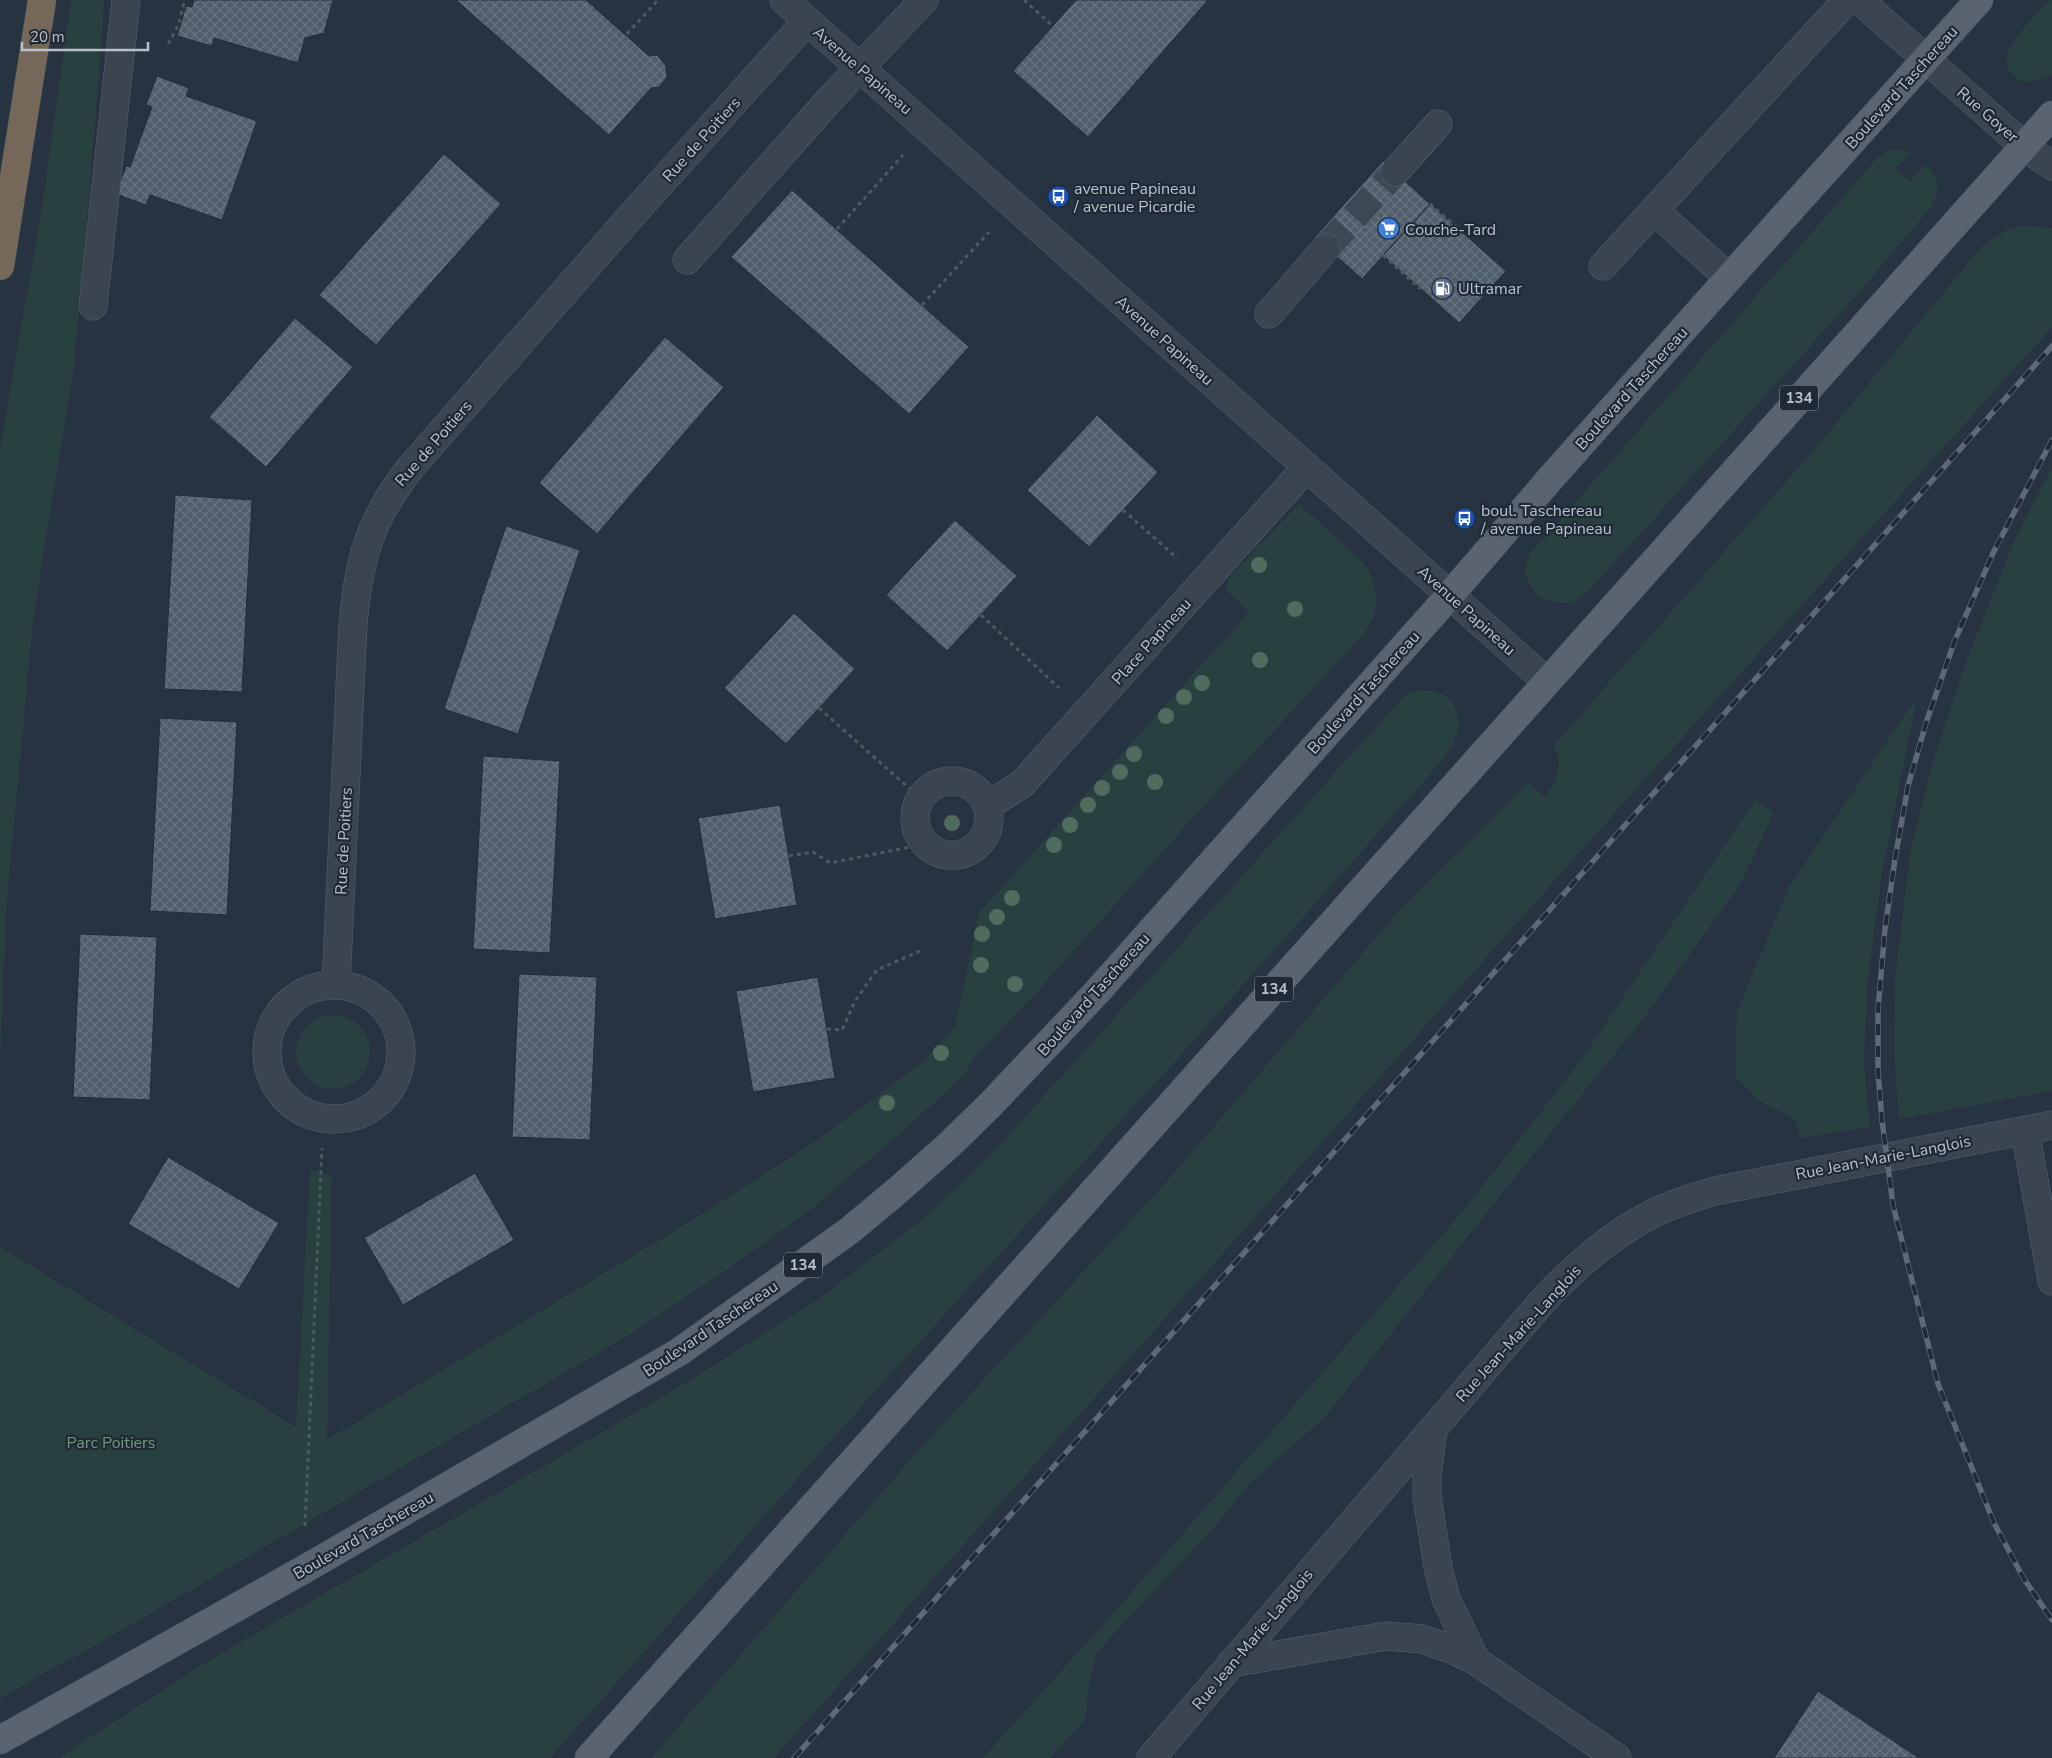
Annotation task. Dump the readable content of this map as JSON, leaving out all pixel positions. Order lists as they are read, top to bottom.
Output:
{
  "streets": {
    "main road": ["Boulevard Taschereau", "134"],
    "street": [
      "Avenue Papineau",
      "Rue Goyer",
      "Rue de Poitiers",
      "Place Papineau",
      "Rue Jean-Marie-Langlois"
    ]
  },
  "crossings": [
    ["Avenue Papineau", "Boulevard Taschereau"],
    ["Avenue Papineau", "Rue de Poitiers"],
    ["Avenue Papineau", "134"],
    ["Avenue Papineau", "Place Papineau"],
    ["Boulevard Taschereau", "Rue Goyer"],
    ["Rue Goyer", "134"]
  ],
  "parks": ["Parc Poitiers"],
  "places": {
    "bus stop": ["avenue Papineau / avenue Picardie", "boul. Taschereau / avenue Papineau"],
    "supermarket": ["Couche-Tard"],
    "fuel station": ["Ultramar"]
  },
  "scale_bar": "20 m"
}
